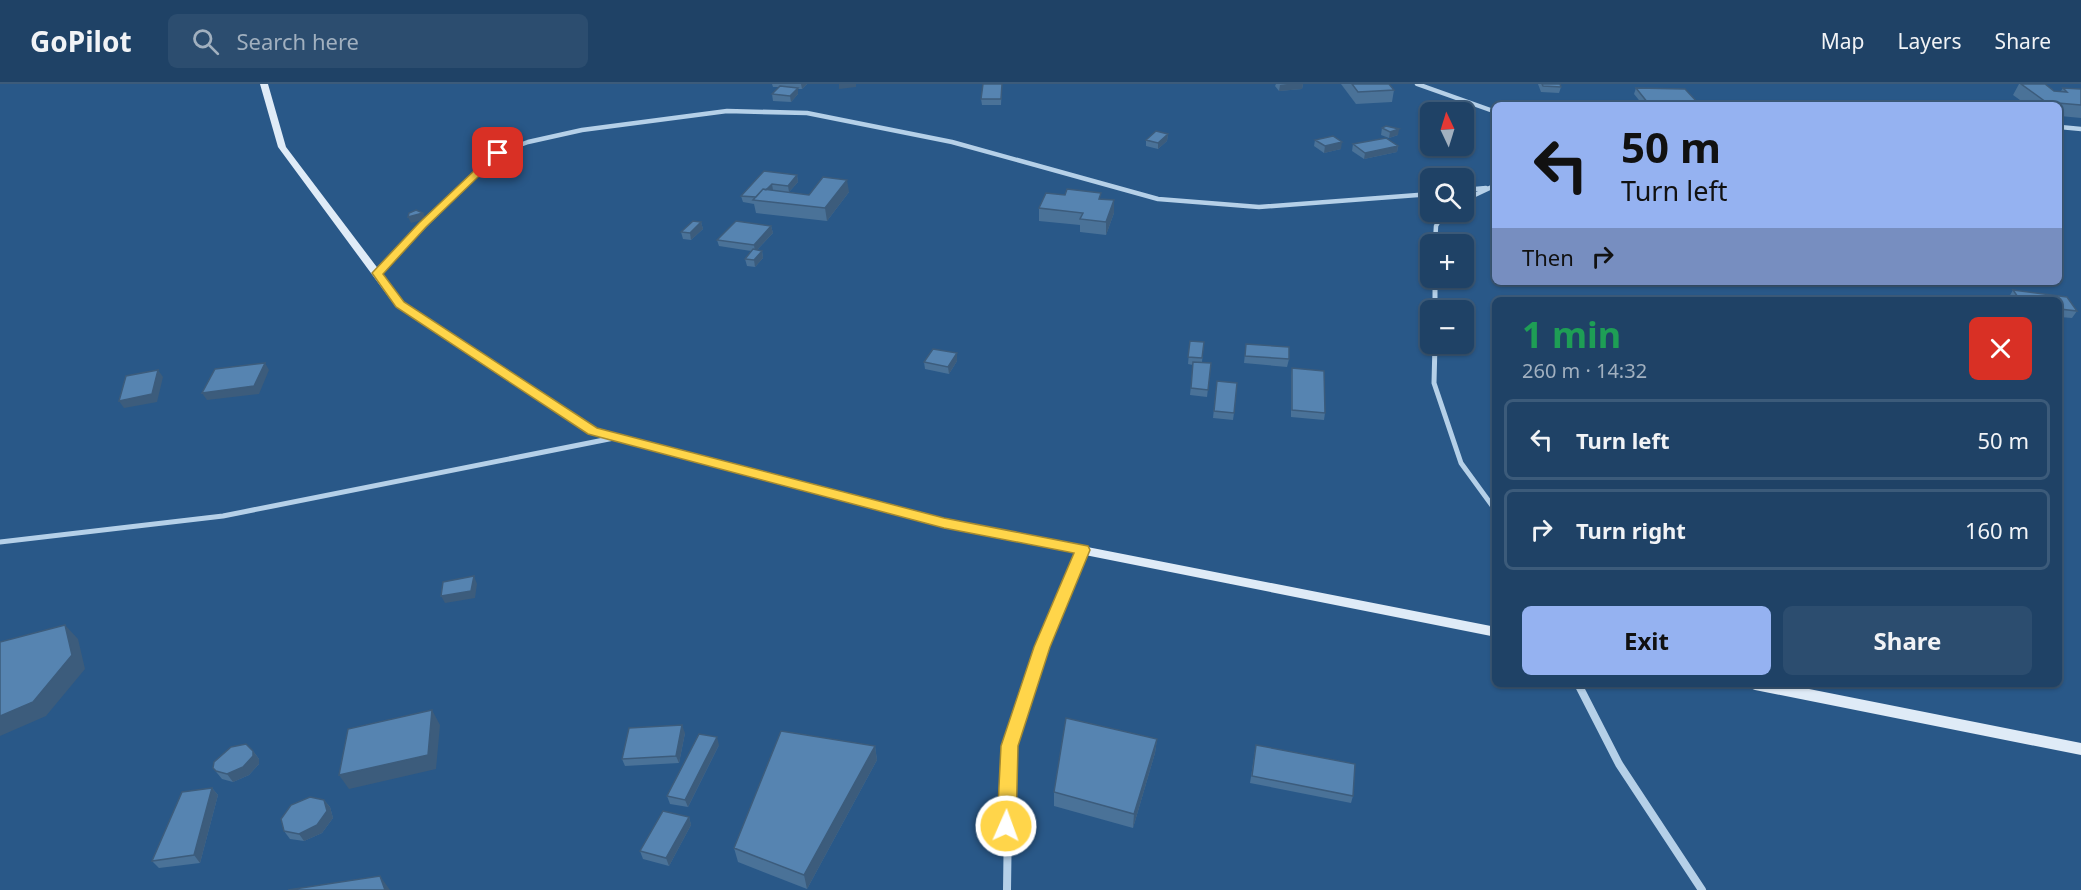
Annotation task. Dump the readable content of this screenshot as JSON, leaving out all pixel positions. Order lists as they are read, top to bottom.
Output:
{
  "north": "top",
  "page": {
    "header": "GoPilot",
    "search": "Search here",
    "nav": ["Map", "Layers", "Share"],
    "map_buttons": ["+", "−"],
    "turn": ["50 m", "Turn left"],
    "then": "Then",
    "heading": ["1 min", "260 m · 14:32"],
    "list": [
      {
        "name": "Turn left",
        "value": "50 m"
      },
      {
        "name": "Turn right",
        "value": "160 m"
      }
    ],
    "buttons": ["Exit", "Share"]
  }
}
